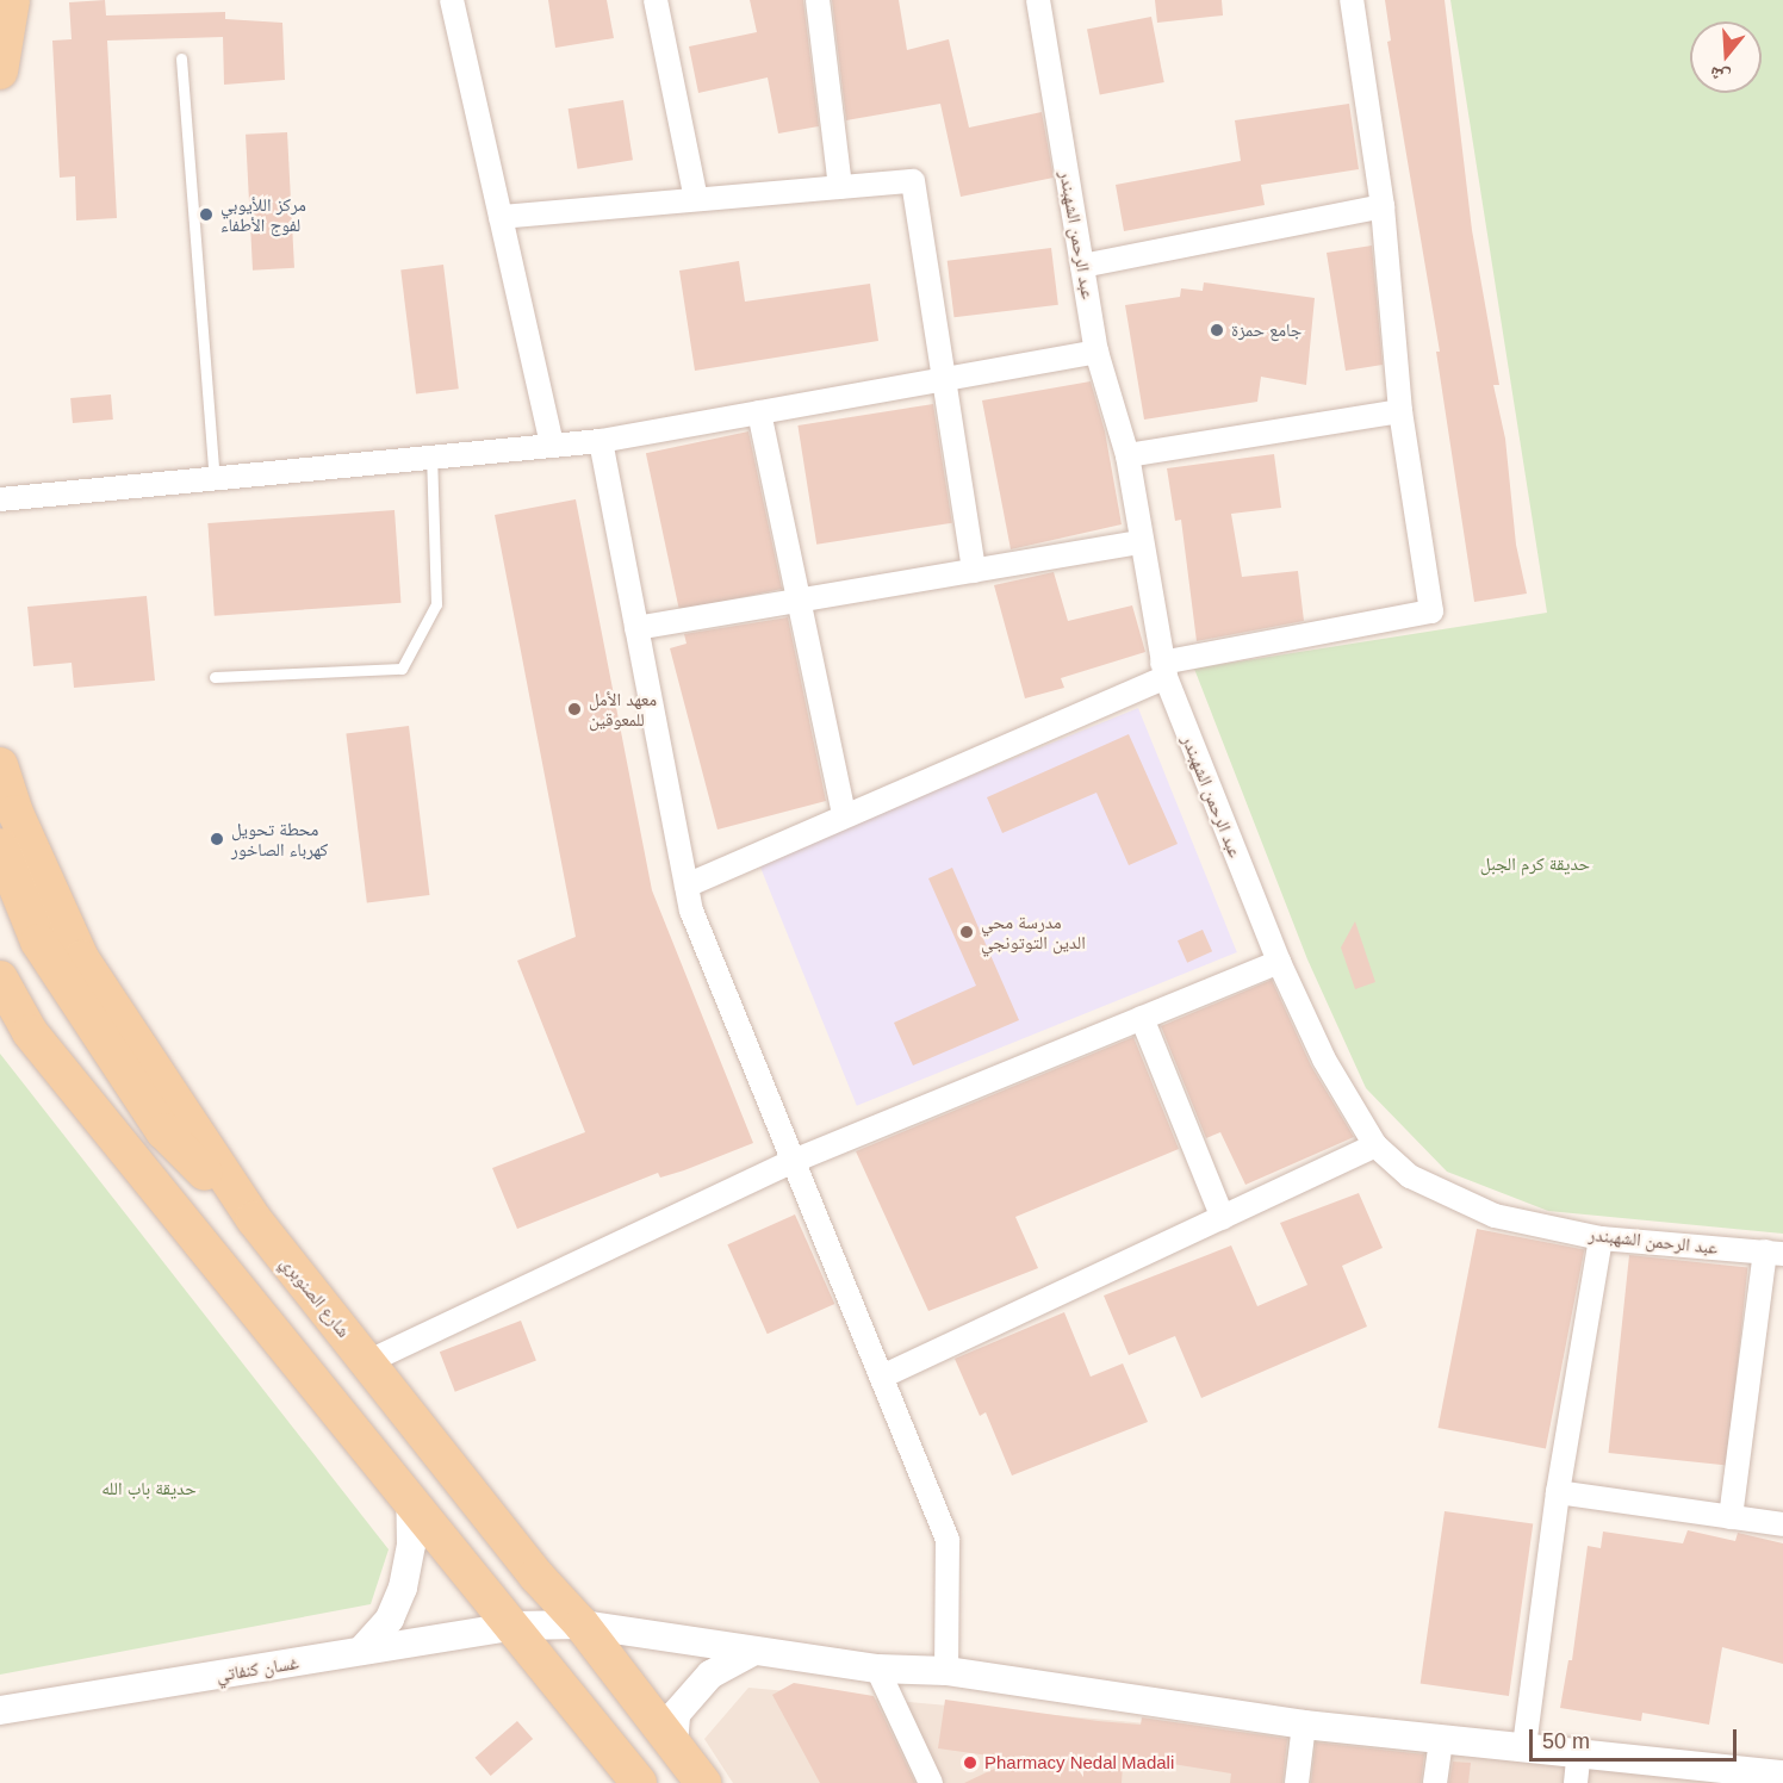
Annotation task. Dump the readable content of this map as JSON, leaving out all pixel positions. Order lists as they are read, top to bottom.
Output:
{
  "streets": {
    "main road": ["شارع الصنوبري"],
    "street": ["عبد الرحمن الشهبندر", "غسان كنفاتي"]
  },
  "crossings": [
    ["شارع الصنوبري", "غسان كنفاتي"]
  ],
  "parks": ["حديقة كرم الجبل", "حديقة باب الله"],
  "places": [
    "مركز اللأيوبي لفوج الأطفاء",
    "جامع حمزة",
    "معهد الأمل للمعوقين",
    "محطة تحويل كهرباء الصاخور",
    "مدرسة محي الدين التوتونجي",
    "Pharmacy Nedal Madali"
  ],
  "scale_bar": "50 m",
  "north": "bottom"
}
